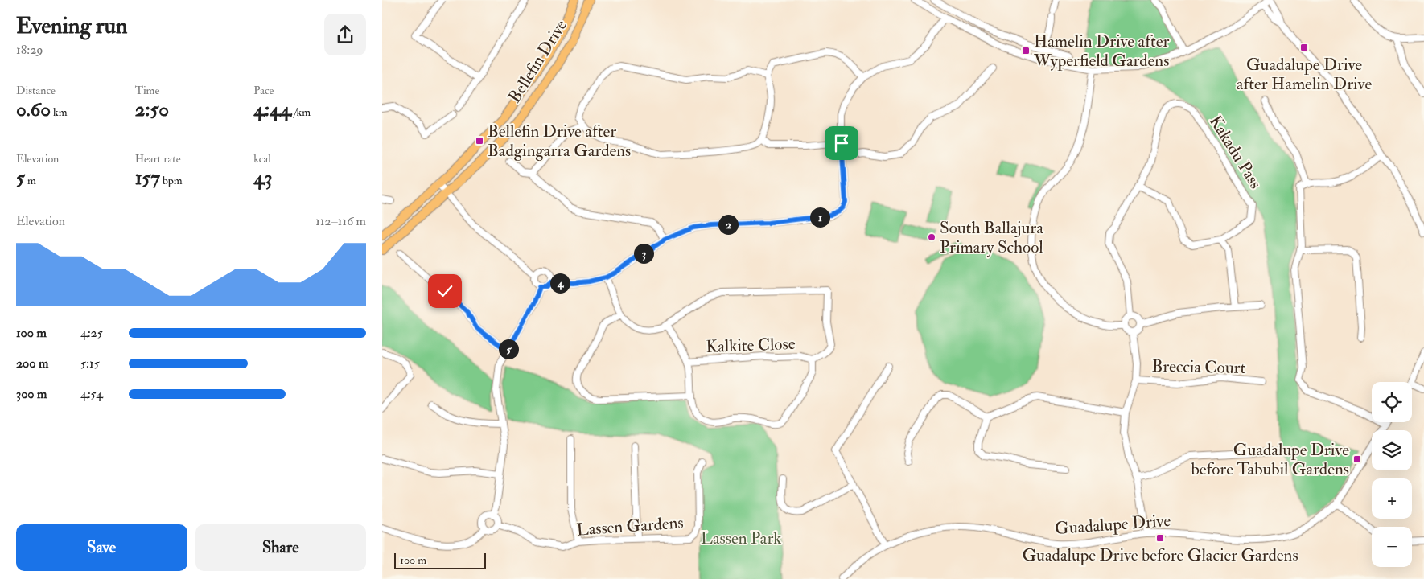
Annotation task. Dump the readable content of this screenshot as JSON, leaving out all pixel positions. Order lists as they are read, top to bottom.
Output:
{
  "streets": {
    "main road": ["Bellefin Drive"],
    "street": [
      "Kakadu Pass",
      "Kalkite Close",
      "Breccia Court",
      "Guadalupe Drive",
      "Lassen Gardens"
    ]
  },
  "parks": ["Lassen Park"],
  "places": {
    "transit": [
      "Guadalupe Drive after Hamelin Drive",
      "Hamelin Drive after Wyperfield Gardens",
      "Bellefin Drive after Badgingarra Gardens",
      "Guadalupe Drive before Tabubil Gardens",
      "Guadalupe Drive before Glacier Gardens"
    ],
    "other": ["South Ballajura Primary School"]
  },
  "scale_bar": "100 m",
  "page": {
    "heading": ["Evening run", "18:29"],
    "stats": [
      ["Distance", "0.60 km"],
      ["Time", "2:50"],
      ["Pace", "4:44 /km"],
      ["Elevation", "5 m"],
      ["Heart rate", "157 bpm"],
      ["kcal", "43"]
    ],
    "chart": ["Elevation", "112–116 m"],
    "pins": [
      "1",
      "2",
      "3",
      "4",
      "5"
    ],
    "list": [
      {
        "name": "100 m",
        "note": "4:25"
      },
      {
        "name": "200 m",
        "note": "5:15"
      },
      {
        "name": "300 m",
        "note": "4:54"
      }
    ],
    "map_buttons": ["+", "−"],
    "buttons": ["Save", "Share"],
    "scale": "100 m"
  }
}
